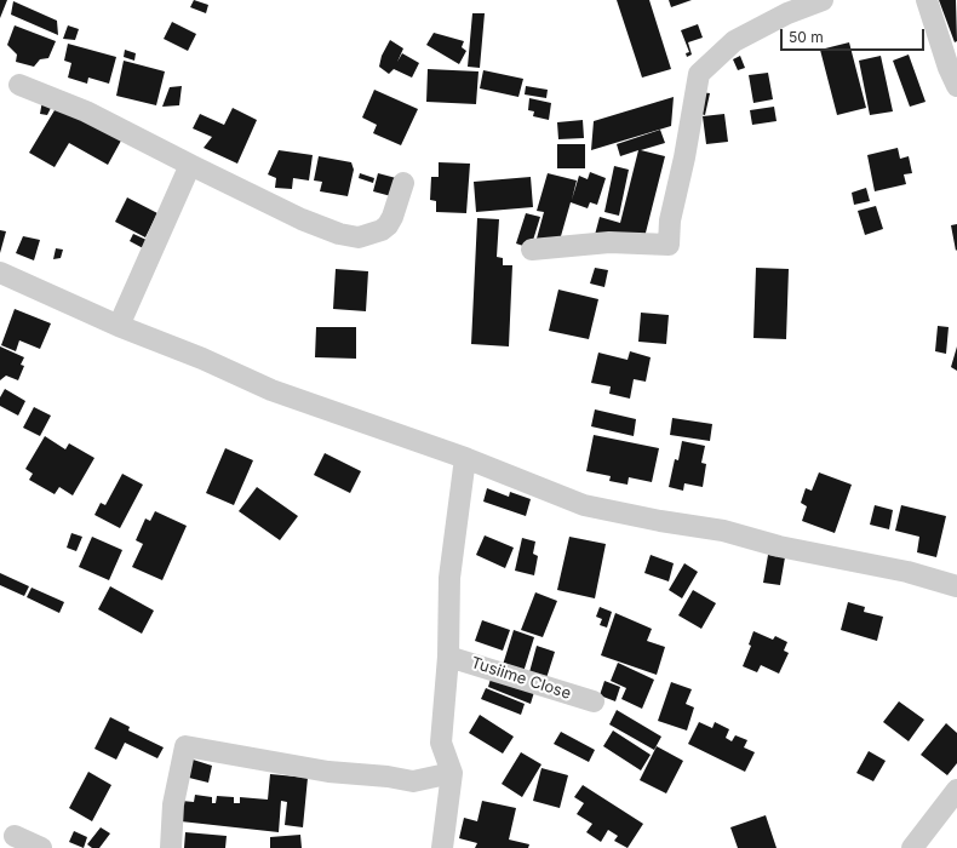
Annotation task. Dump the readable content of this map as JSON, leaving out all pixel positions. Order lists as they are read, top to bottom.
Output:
{
  "streets": {
    "street": ["Tusiime Close"]
  },
  "scale_bar": "50 m"
}
